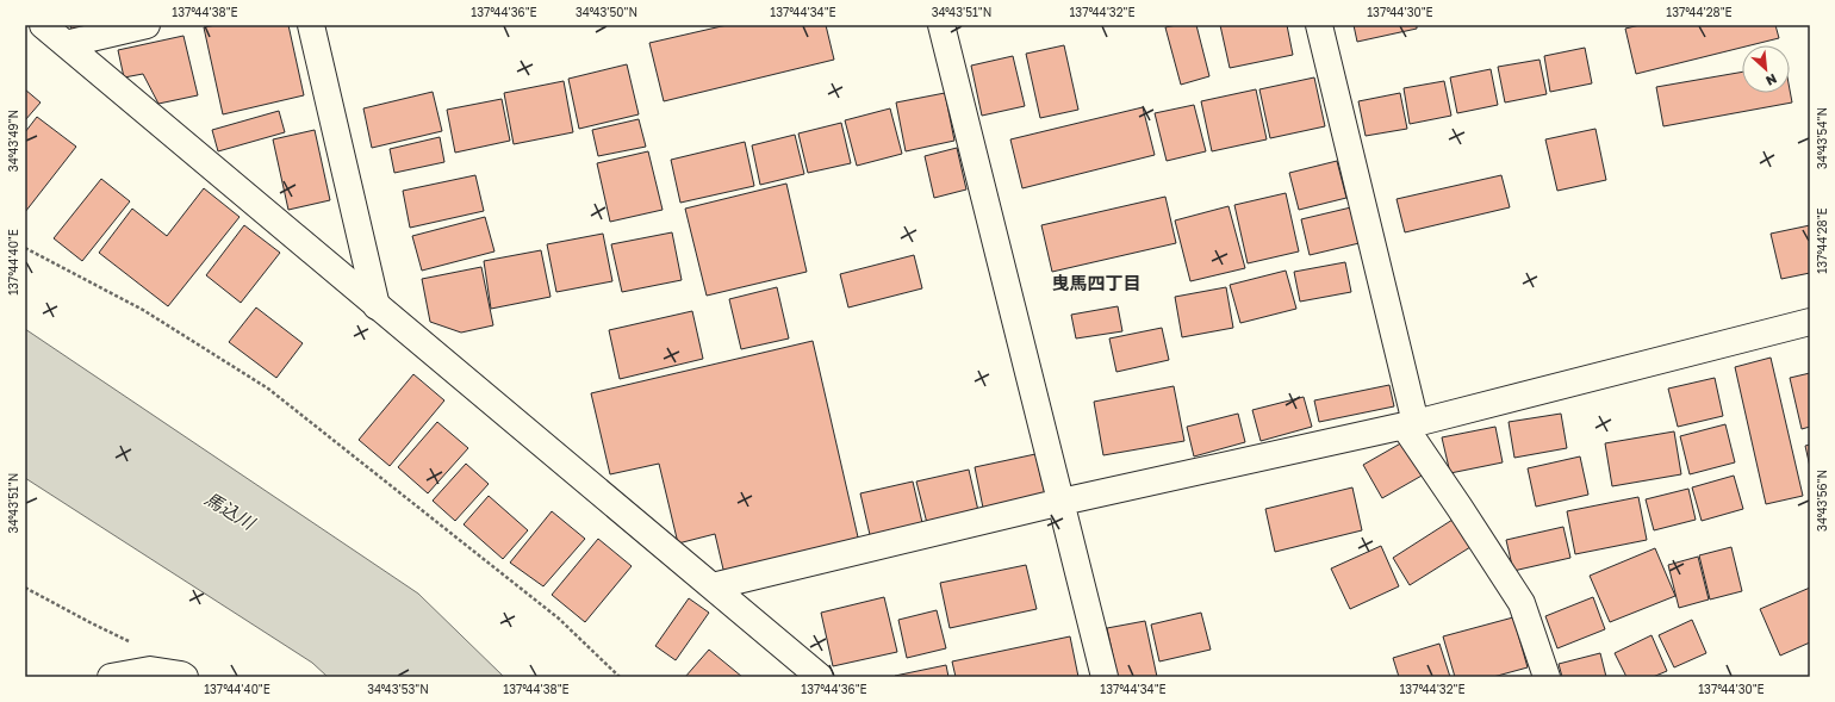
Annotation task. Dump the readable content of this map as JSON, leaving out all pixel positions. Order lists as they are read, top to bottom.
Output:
{
  "districts": ["曳馬四丁目"],
  "water": ["馬込川"],
  "north": "bottom right",
  "coordinates": [
    "137°44'38\"E",
    "137°44'36\"E",
    "34°43'50\"N",
    "137°44'34\"E",
    "34°43'51\"N",
    "137°44'32\"E",
    "137°44'30\"E",
    "137°44'28\"E",
    "34°43'54\"N",
    "34°43'49\"N",
    "137°44'40\"E",
    "34°43'56\"N",
    "34°43'53\"N"
  ]
}
